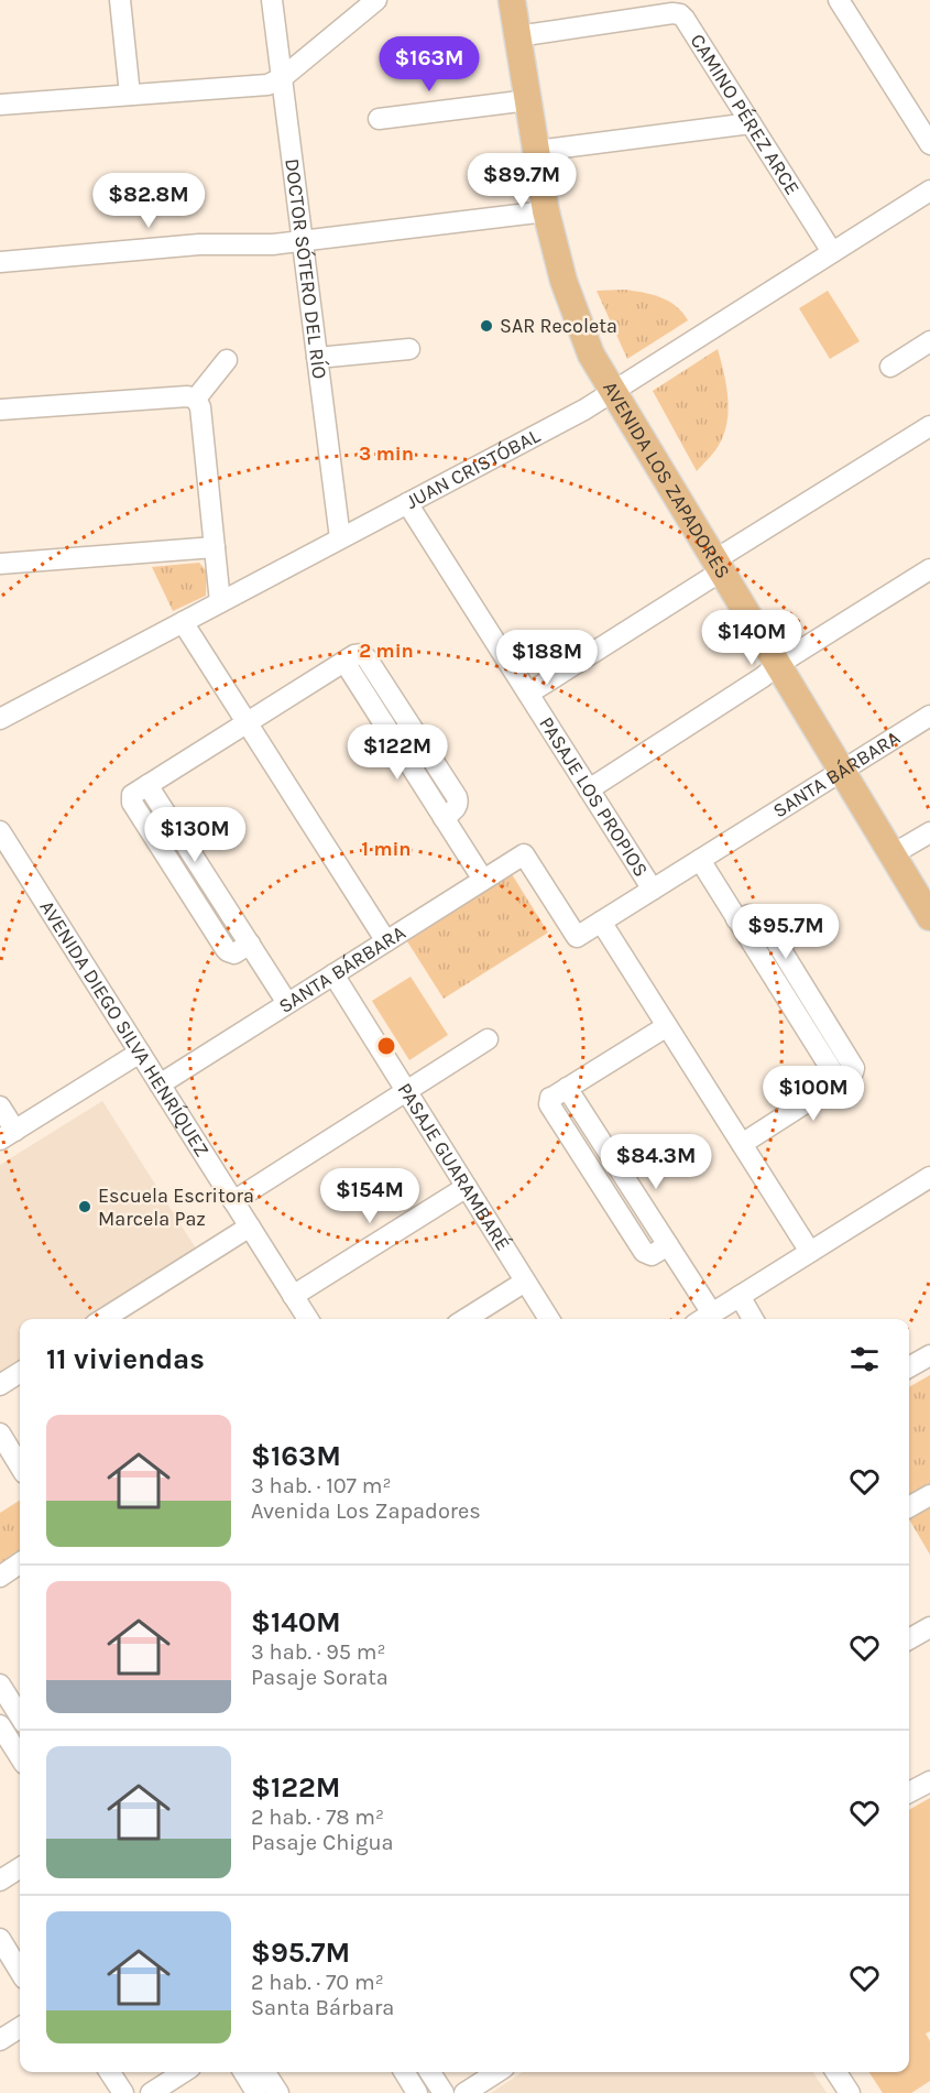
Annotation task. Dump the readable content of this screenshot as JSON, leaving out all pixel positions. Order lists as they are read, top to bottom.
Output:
{
  "streets": {
    "main road": ["AVENIDA LOS ZAPADORES"],
    "street": [
      "CAMINO PÉREZ ARCE",
      "DOCTOR SÓTERO DEL RÍO",
      "JUAN CRISTÓBAL",
      "SANTA BÁRBARA",
      "PASAJE LOS PROPIOS",
      "AVENIDA DIEGO SILVA HENRÍQUEZ",
      "PASAJE GUARAMBARÉ"
    ]
  },
  "crossings": [
    ["CAMINO PÉREZ ARCE", "JUAN CRISTÓBAL"],
    ["CAMINO PÉREZ ARCE", "AVENIDA LOS ZAPADORES"],
    ["DOCTOR SÓTERO DEL RÍO", "JUAN CRISTÓBAL"],
    ["JUAN CRISTÓBAL", "AVENIDA LOS ZAPADORES"],
    ["JUAN CRISTÓBAL", "PASAJE LOS PROPIOS"],
    ["AVENIDA LOS ZAPADORES", "SANTA BÁRBARA"],
    ["SANTA BÁRBARA", "PASAJE LOS PROPIOS"],
    ["SANTA BÁRBARA", "AVENIDA DIEGO SILVA HENRÍQUEZ"],
    ["SANTA BÁRBARA", "PASAJE GUARAMBARÉ"]
  ],
  "places": ["SAR Recoleta", "Escuela Escritora Marcela Paz"],
  "page": {
    "price": [
      "$163M",
      "$89.7M",
      "$82.8M",
      "$140M",
      "$188M",
      "$122M",
      "$130M",
      "$95.7M",
      "$100M",
      "$84.3M",
      "$154M"
    ],
    "heading": "11 viviendas",
    "list": [
      {
        "name": "$163M",
        "note": "3 hab. · 107 m² · Avenida Los Zapadores"
      },
      {
        "name": "$140M",
        "note": "3 hab. · 95 m² · Pasaje Sorata"
      },
      {
        "name": "$122M",
        "note": "2 hab. · 78 m² · Pasaje Chigua"
      },
      {
        "name": "$95.7M",
        "note": "2 hab. · 70 m² · Santa Bárbara"
      }
    ]
  },
  "rings": ["3 min", "2 min", "1 min"]
}
